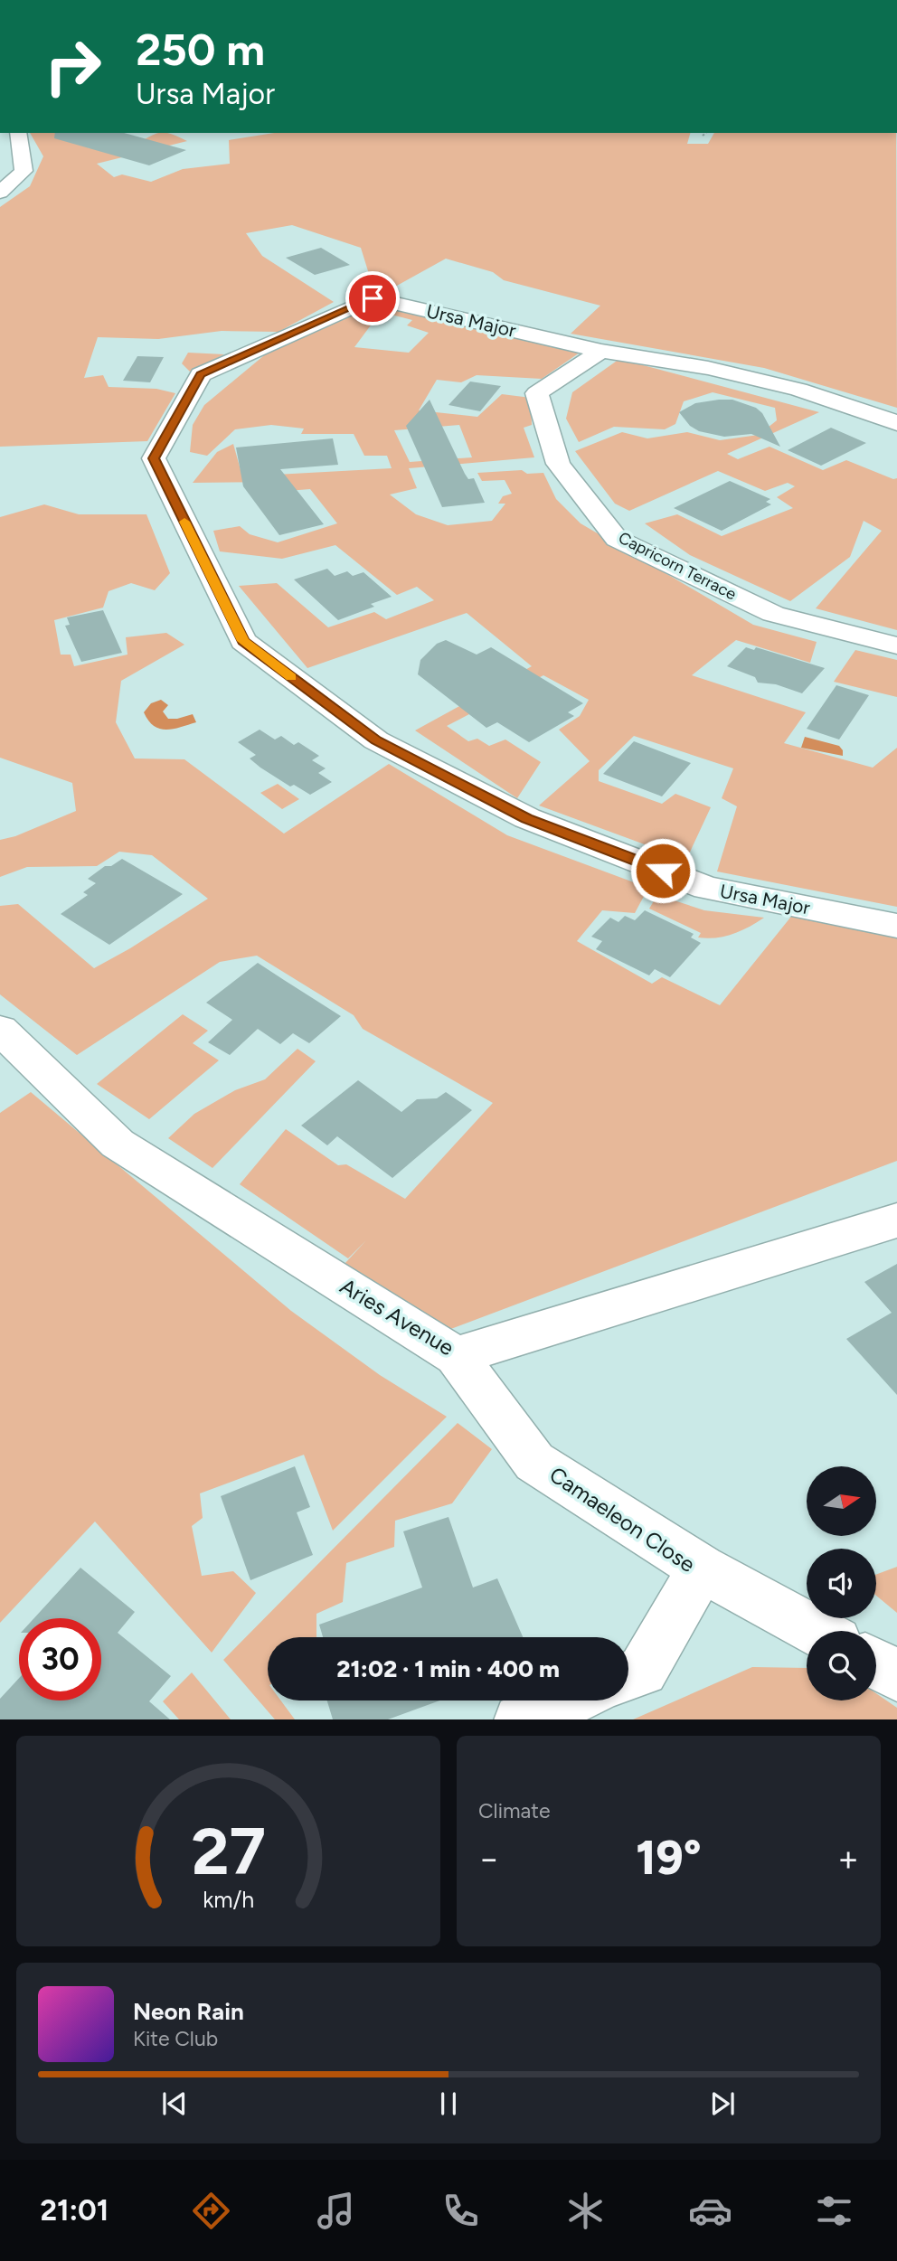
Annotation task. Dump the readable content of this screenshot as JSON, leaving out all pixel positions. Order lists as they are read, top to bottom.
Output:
{
  "streets": {
    "street": [
      "Ursa Major",
      "Capricorn Terrace",
      "Aries Avenue",
      "Camaeleon Close"
    ]
  },
  "crossings": [
    ["Ursa Major", "Capricorn Terrace"],
    ["Aries Avenue", "Camaeleon Close"]
  ],
  "north": "right",
  "page": {
    "turn": ["250 m", "Ursa Major"],
    "limit": "30",
    "trip": "21:02 · 1 min · 400 m",
    "tile": "Climate",
    "heat": ["−", "19°", "+"],
    "song": ["Neon Rain", "Kite Club"],
    "tabs": "21:01",
    "gauge": ["27", "km/h"]
  }
}
